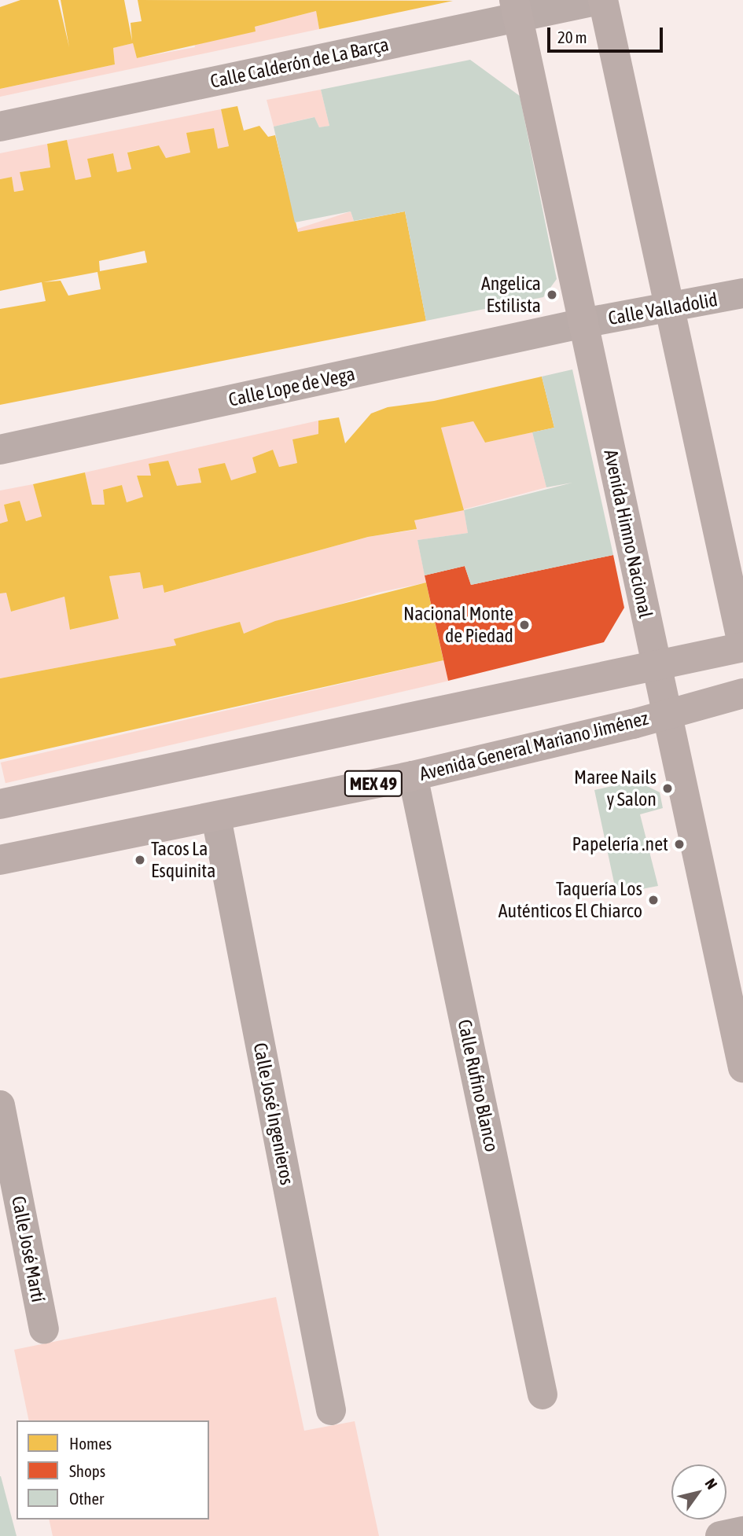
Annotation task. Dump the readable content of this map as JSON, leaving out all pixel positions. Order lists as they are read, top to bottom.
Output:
{
  "streets": {
    "main road": ["Avenida Himno Nacional", "Avenida General Mariano Jiménez", "MEX 49"],
    "street": [
      "Calle Calderón de La Barça",
      "Calle Valladolid",
      "Calle Lope de Vega",
      "Calle Rufino Blanco",
      "Calle José Ingenieros",
      "Calle José Martí"
    ]
  },
  "crossings": [
    ["Calle Calderón de La Barça", "Avenida Himno Nacional"],
    ["Calle Valladolid", "Calle Lope de Vega"],
    ["Calle Valladolid", "Avenida Himno Nacional"],
    ["Calle Lope de Vega", "Avenida Himno Nacional"],
    ["Avenida Himno Nacional", "Avenida General Mariano Jiménez"],
    ["Avenida General Mariano Jiménez", "Calle Rufino Blanco"],
    ["Avenida General Mariano Jiménez", "Calle José Ingenieros"]
  ],
  "places": [
    "Angelica Estilista",
    "Nacional Monte de Piedad",
    "Maree Nails y Salon",
    "Papelería .net",
    "Tacos La Esquinita",
    "Taquería Los Auténticos El Chiarco"
  ],
  "legend": ["Homes", "Shops", "Other"],
  "scale_bar": "20 m",
  "north": "top right"
}
